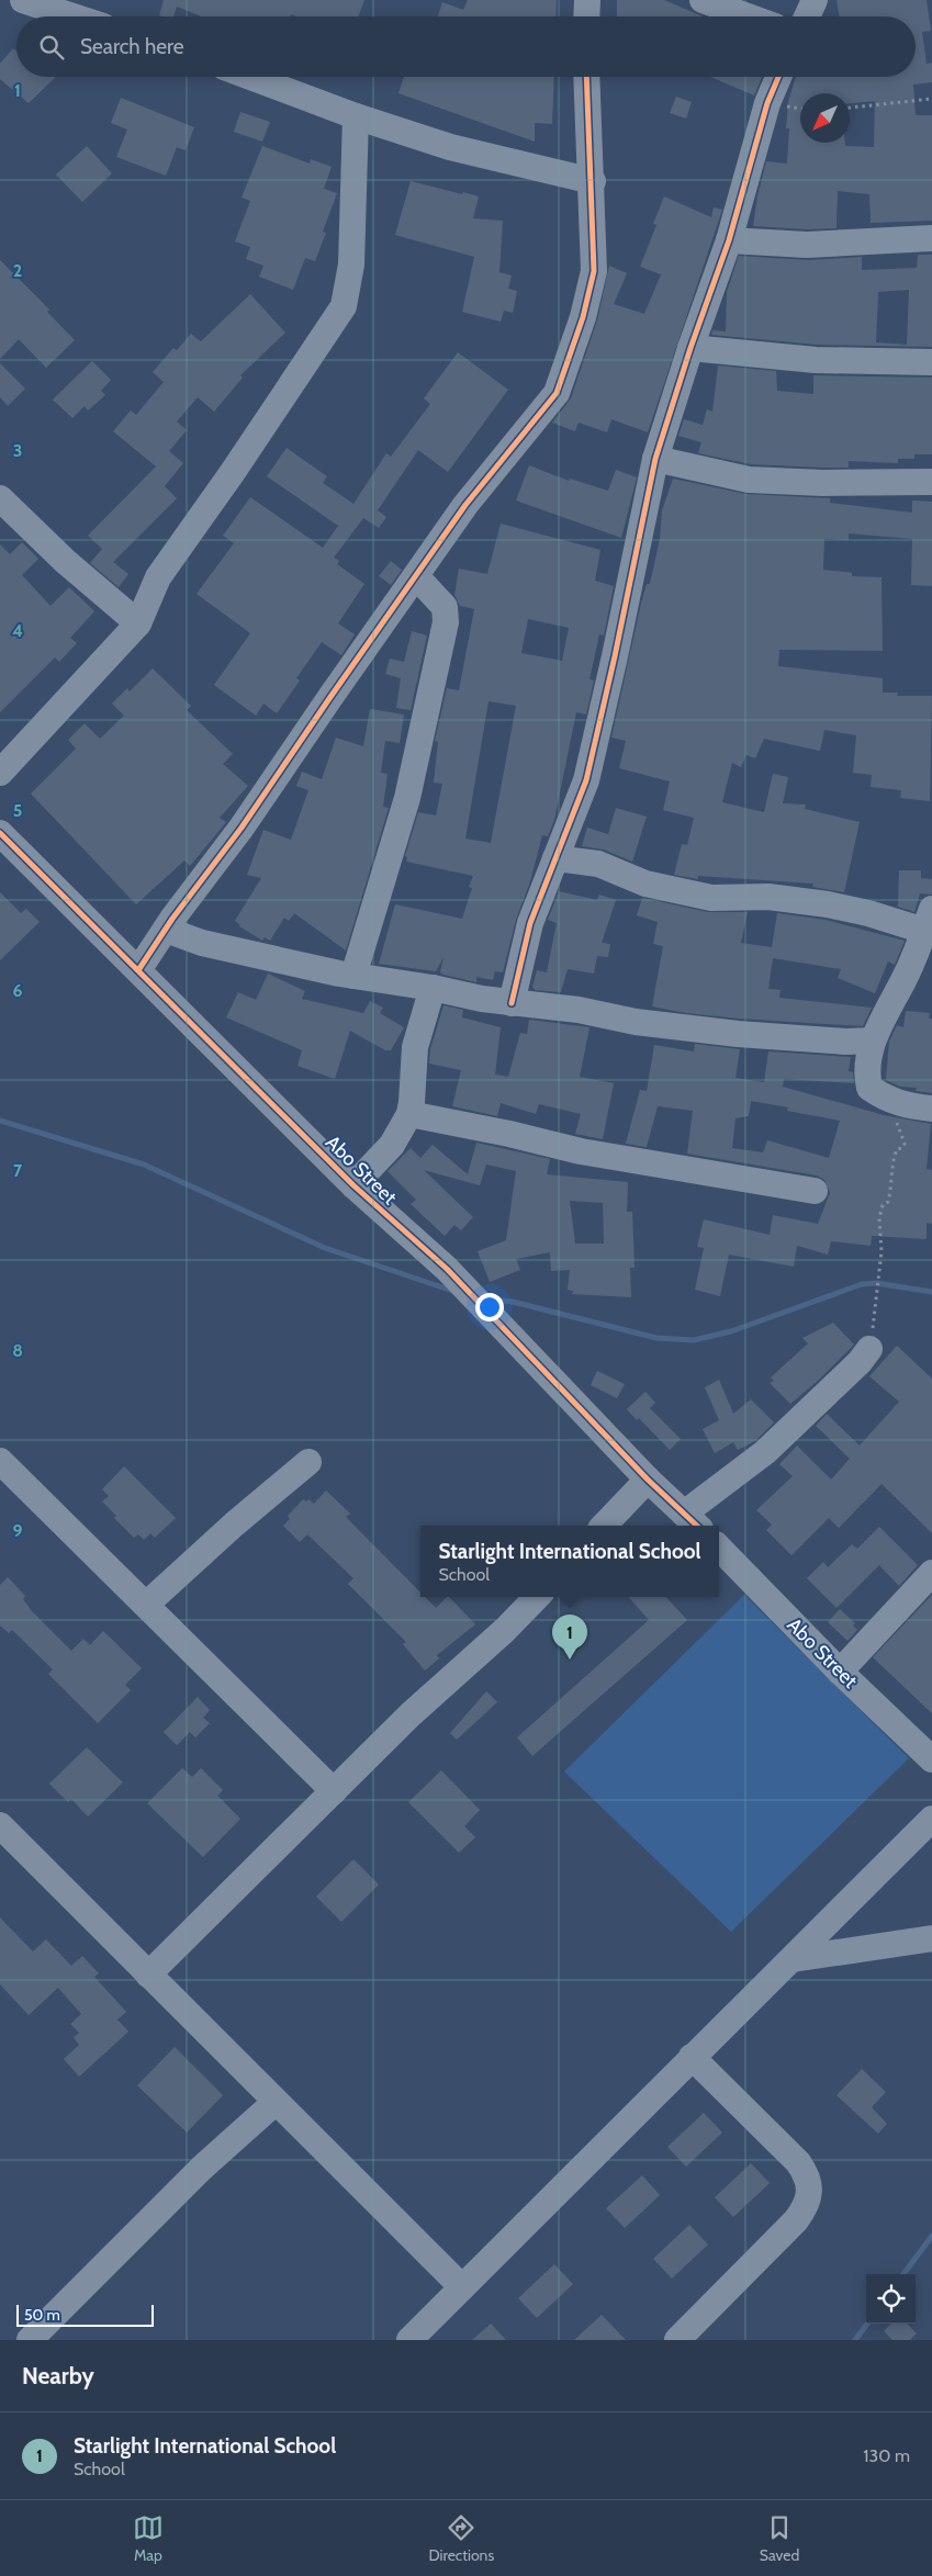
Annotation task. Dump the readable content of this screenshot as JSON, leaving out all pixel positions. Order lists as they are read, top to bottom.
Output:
{
  "streets": {
    "street": ["Abo Street"]
  },
  "scale_bar": "50 m",
  "north": "bottom left",
  "page": {
    "search": "Search here",
    "popup": ["Starlight International School", "School"],
    "pins": "1",
    "scale": "50 m",
    "heading": "Nearby",
    "list": [
      {
        "mark": "1",
        "name": "Starlight International School",
        "note": "School",
        "value": "130 m"
      }
    ],
    "nav": ["Map", "Directions", "Saved"]
  },
  "grid": {
    "rows": [
      "1",
      "2",
      "3",
      "4",
      "5",
      "6",
      "7",
      "8",
      "9"
    ]
  }
}
